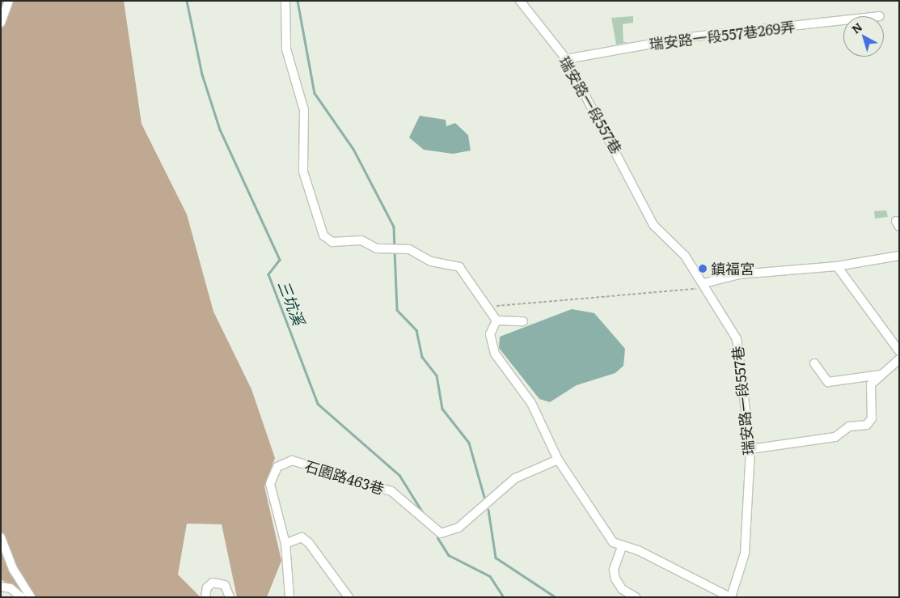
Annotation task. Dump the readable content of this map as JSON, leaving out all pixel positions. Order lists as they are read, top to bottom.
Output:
{
  "streets": {
    "street": ["瑞安路一段557巷269弄", "瑞安路一段557巷", "石園路463巷"]
  },
  "crossings": [
    ["瑞安路一段557巷269弄", "瑞安路一段557巷"]
  ],
  "water": ["三坑溪"],
  "places": ["鎮福宮"],
  "north": "top left"
}
